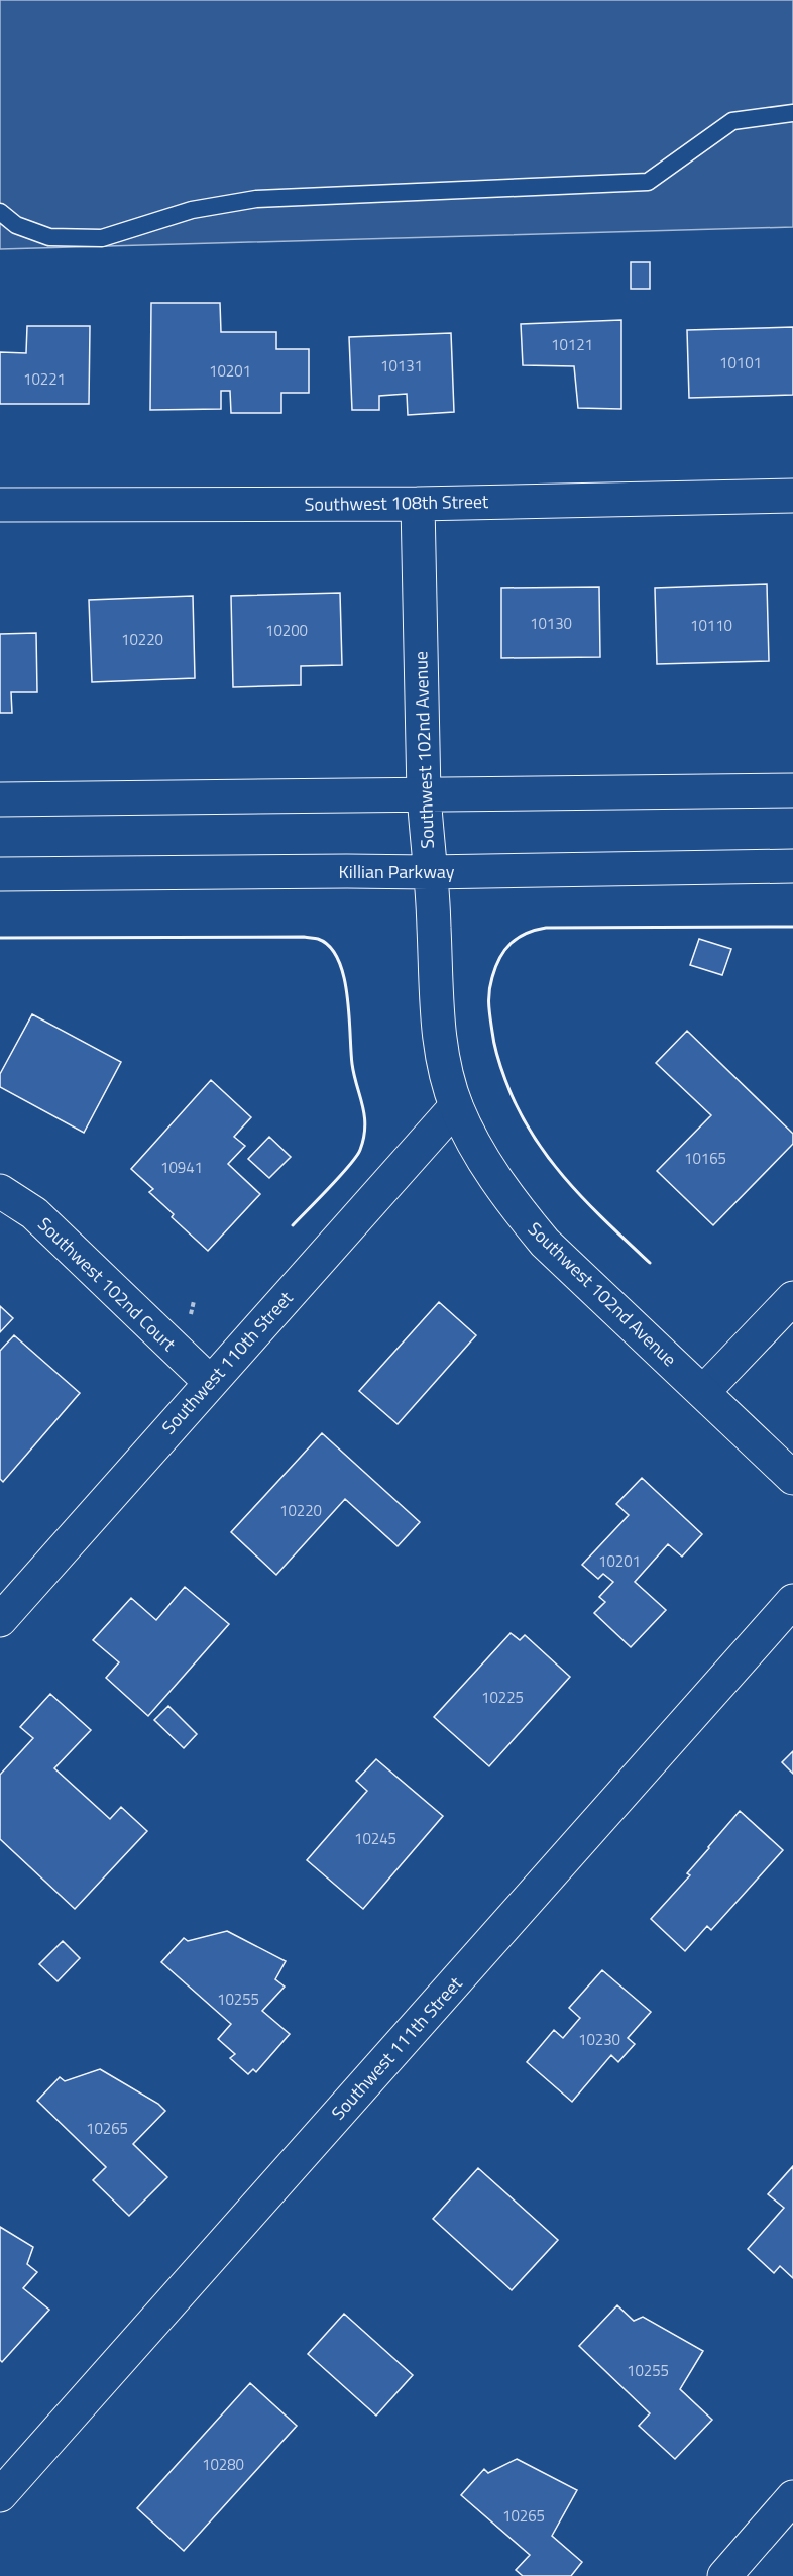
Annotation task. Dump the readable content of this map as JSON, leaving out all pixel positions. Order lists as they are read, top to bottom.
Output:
{
  "streets": {
    "street": [
      "Southwest 108th Street",
      "Southwest 102nd Avenue",
      "Killian Parkway",
      "Southwest 102nd Court",
      "Southwest 110th Street",
      "Southwest 111th Street"
    ]
  },
  "crossings": [
    ["Southwest 108th Street", "Southwest 102nd Avenue"],
    ["Southwest 102nd Avenue", "Killian Parkway"],
    ["Southwest 102nd Avenue", "Southwest 110th Street"],
    ["Southwest 102nd Court", "Southwest 110th Street"]
  ],
  "house_numbers": [
    "10121",
    "10101",
    "10131",
    "10201",
    "10221",
    "10130",
    "10110",
    "10200",
    "10220",
    "10165",
    "10941",
    "10220",
    "10201",
    "10225",
    "10245",
    "10255",
    "10230",
    "10265",
    "10255",
    "10280",
    "10265"
  ]
}
